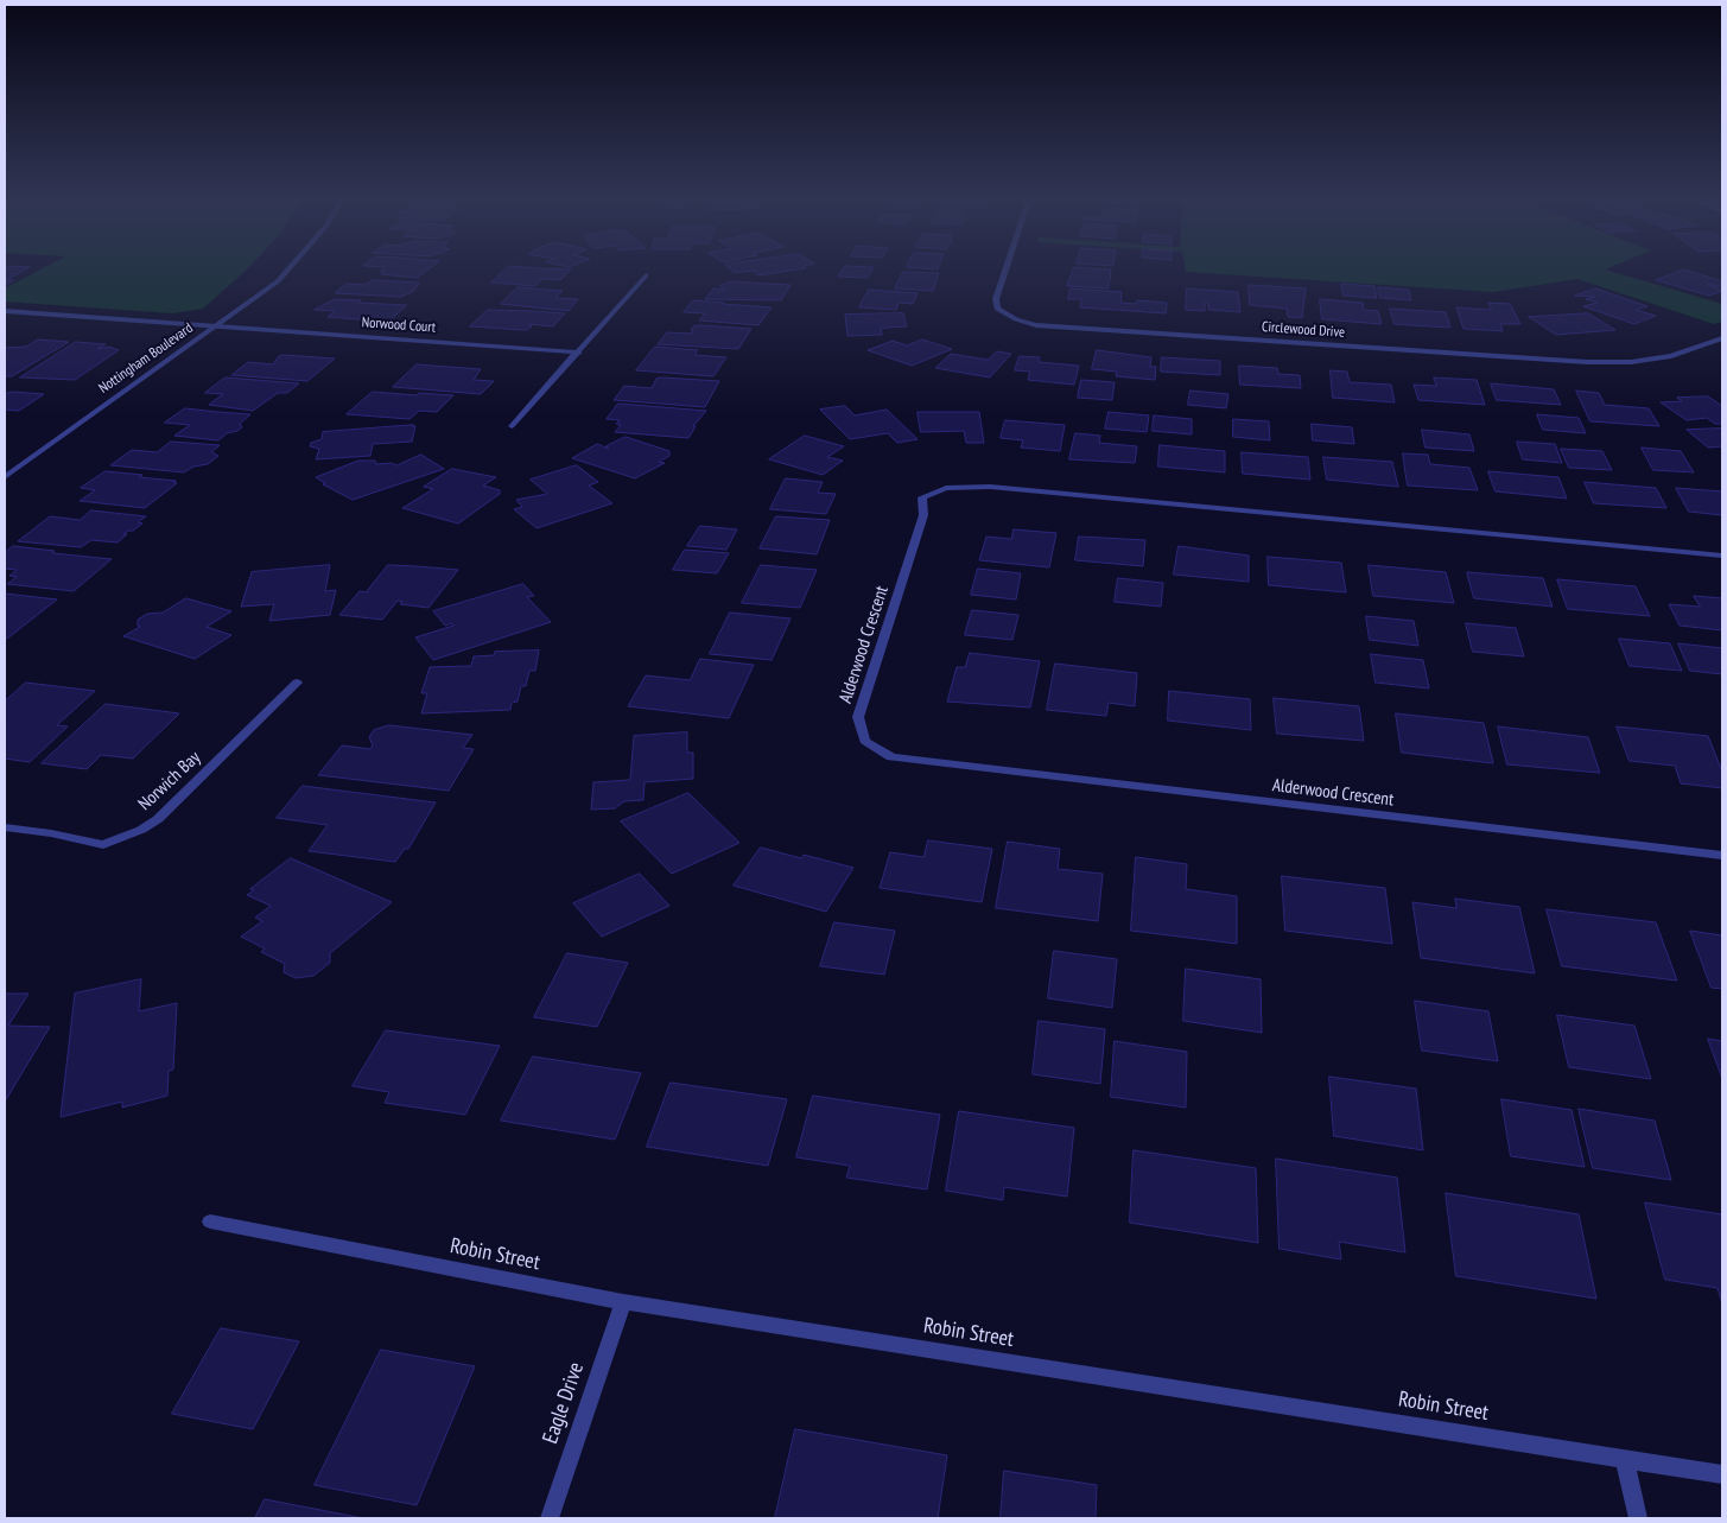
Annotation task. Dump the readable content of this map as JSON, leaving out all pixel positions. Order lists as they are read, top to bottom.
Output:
{
  "streets": {
    "street": [
      "Norwood Court",
      "Circlewood Drive",
      "Nottingham Boulevard",
      "Alderwood Crescent",
      "Norwich Bay",
      "Robin Street",
      "Eagle Drive"
    ]
  },
  "crossings": [
    ["Norwood Court", "Nottingham Boulevard"],
    ["Robin Street", "Eagle Drive"]
  ]
}
